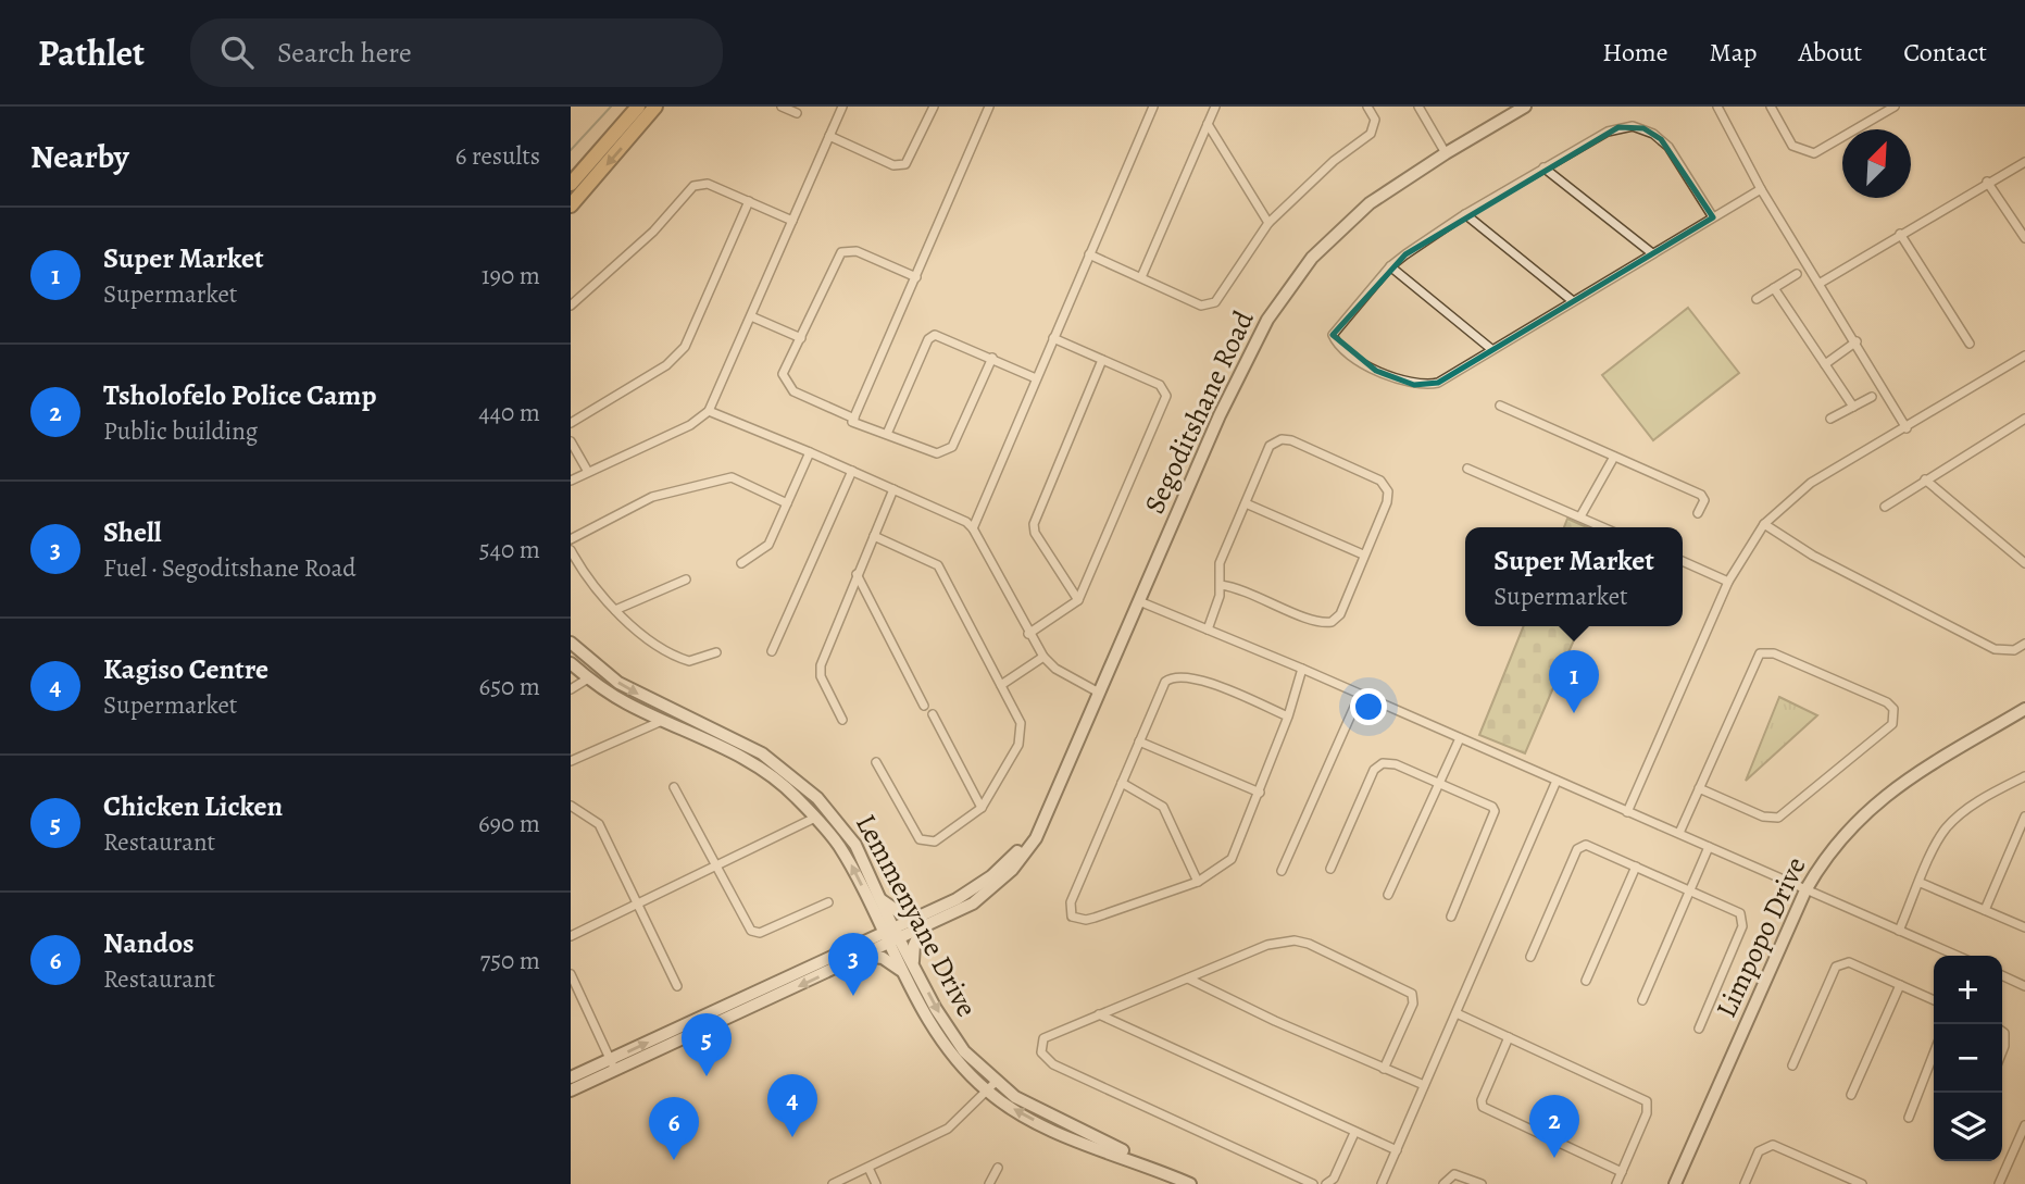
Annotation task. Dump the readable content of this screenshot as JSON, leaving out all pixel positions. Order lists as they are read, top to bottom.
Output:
{
  "streets": {
    "street": ["Segoditshane Road", "Lemmenyane Drive", "Limpopo Drive"]
  },
  "crossings": [
    ["Segoditshane Road", "Lemmenyane Drive"]
  ],
  "north": "top right",
  "page": {
    "header": "Pathlet",
    "search": "Search here",
    "nav": [
      "Home",
      "Map",
      "About",
      "Contact"
    ],
    "heading": ["Nearby", "6 results"],
    "list": [
      {
        "mark": "1",
        "name": "Super Market",
        "note": "Supermarket",
        "value": "190 m"
      },
      {
        "mark": "2",
        "name": "Tsholofelo Police Camp",
        "note": "Public building",
        "value": "440 m"
      },
      {
        "mark": "3",
        "name": "Shell",
        "note": "Fuel · Segoditshane Road",
        "value": "540 m"
      },
      {
        "mark": "4",
        "name": "Kagiso Centre",
        "note": "Supermarket",
        "value": "650 m"
      },
      {
        "mark": "5",
        "name": "Chicken Licken",
        "note": "Restaurant",
        "value": "690 m"
      },
      {
        "mark": "6",
        "name": "Nandos",
        "note": "Restaurant",
        "value": "750 m"
      }
    ],
    "popup": ["Super Market", "Supermarket"],
    "pins": [
      "1",
      "3",
      "5",
      "4",
      "2",
      "6"
    ],
    "map_buttons": ["+", "−"]
  }
}
